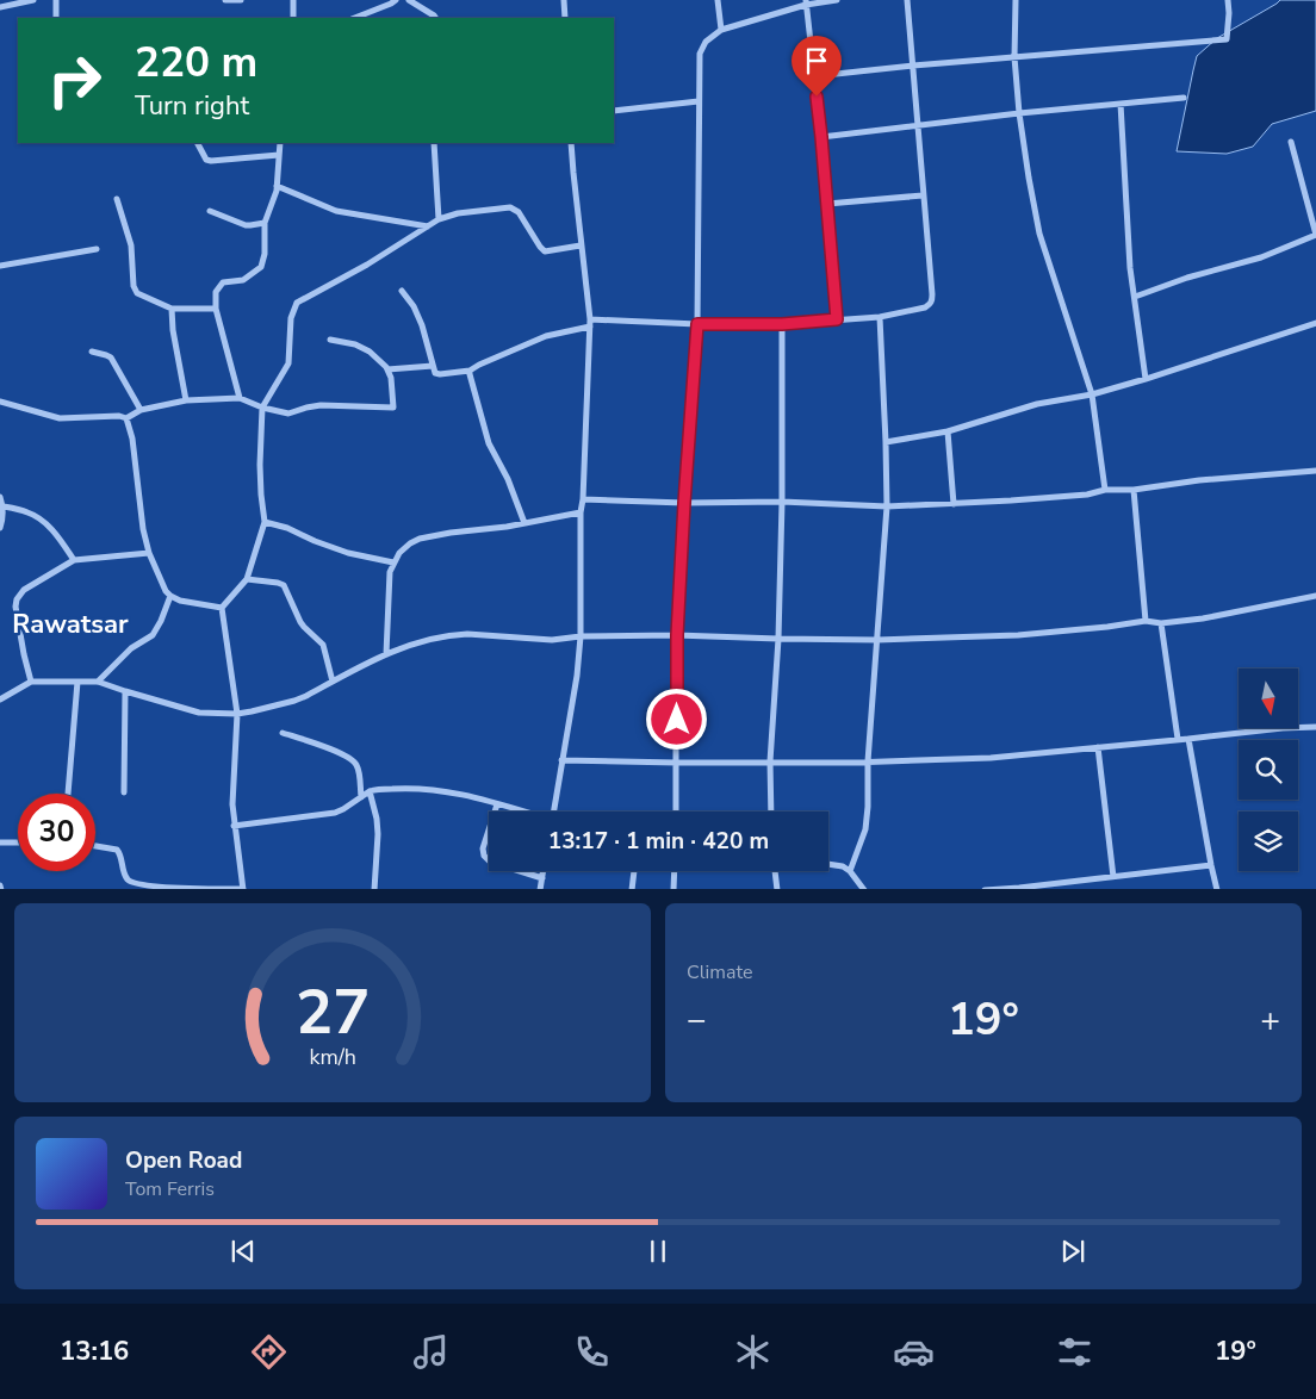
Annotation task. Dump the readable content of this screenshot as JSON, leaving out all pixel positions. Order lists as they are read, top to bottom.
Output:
{
  "districts": ["Rawatsar"],
  "north": "bottom",
  "page": {
    "turn": ["220 m", "Turn right"],
    "limit": "30",
    "trip": "13:17 · 1 min · 420 m",
    "tile": "Climate",
    "heat": ["−", "19°", "+"],
    "song": ["Open Road", "Tom Ferris"],
    "tabs": ["13:16", "19°"],
    "gauge": ["27", "km/h"]
  }
}
